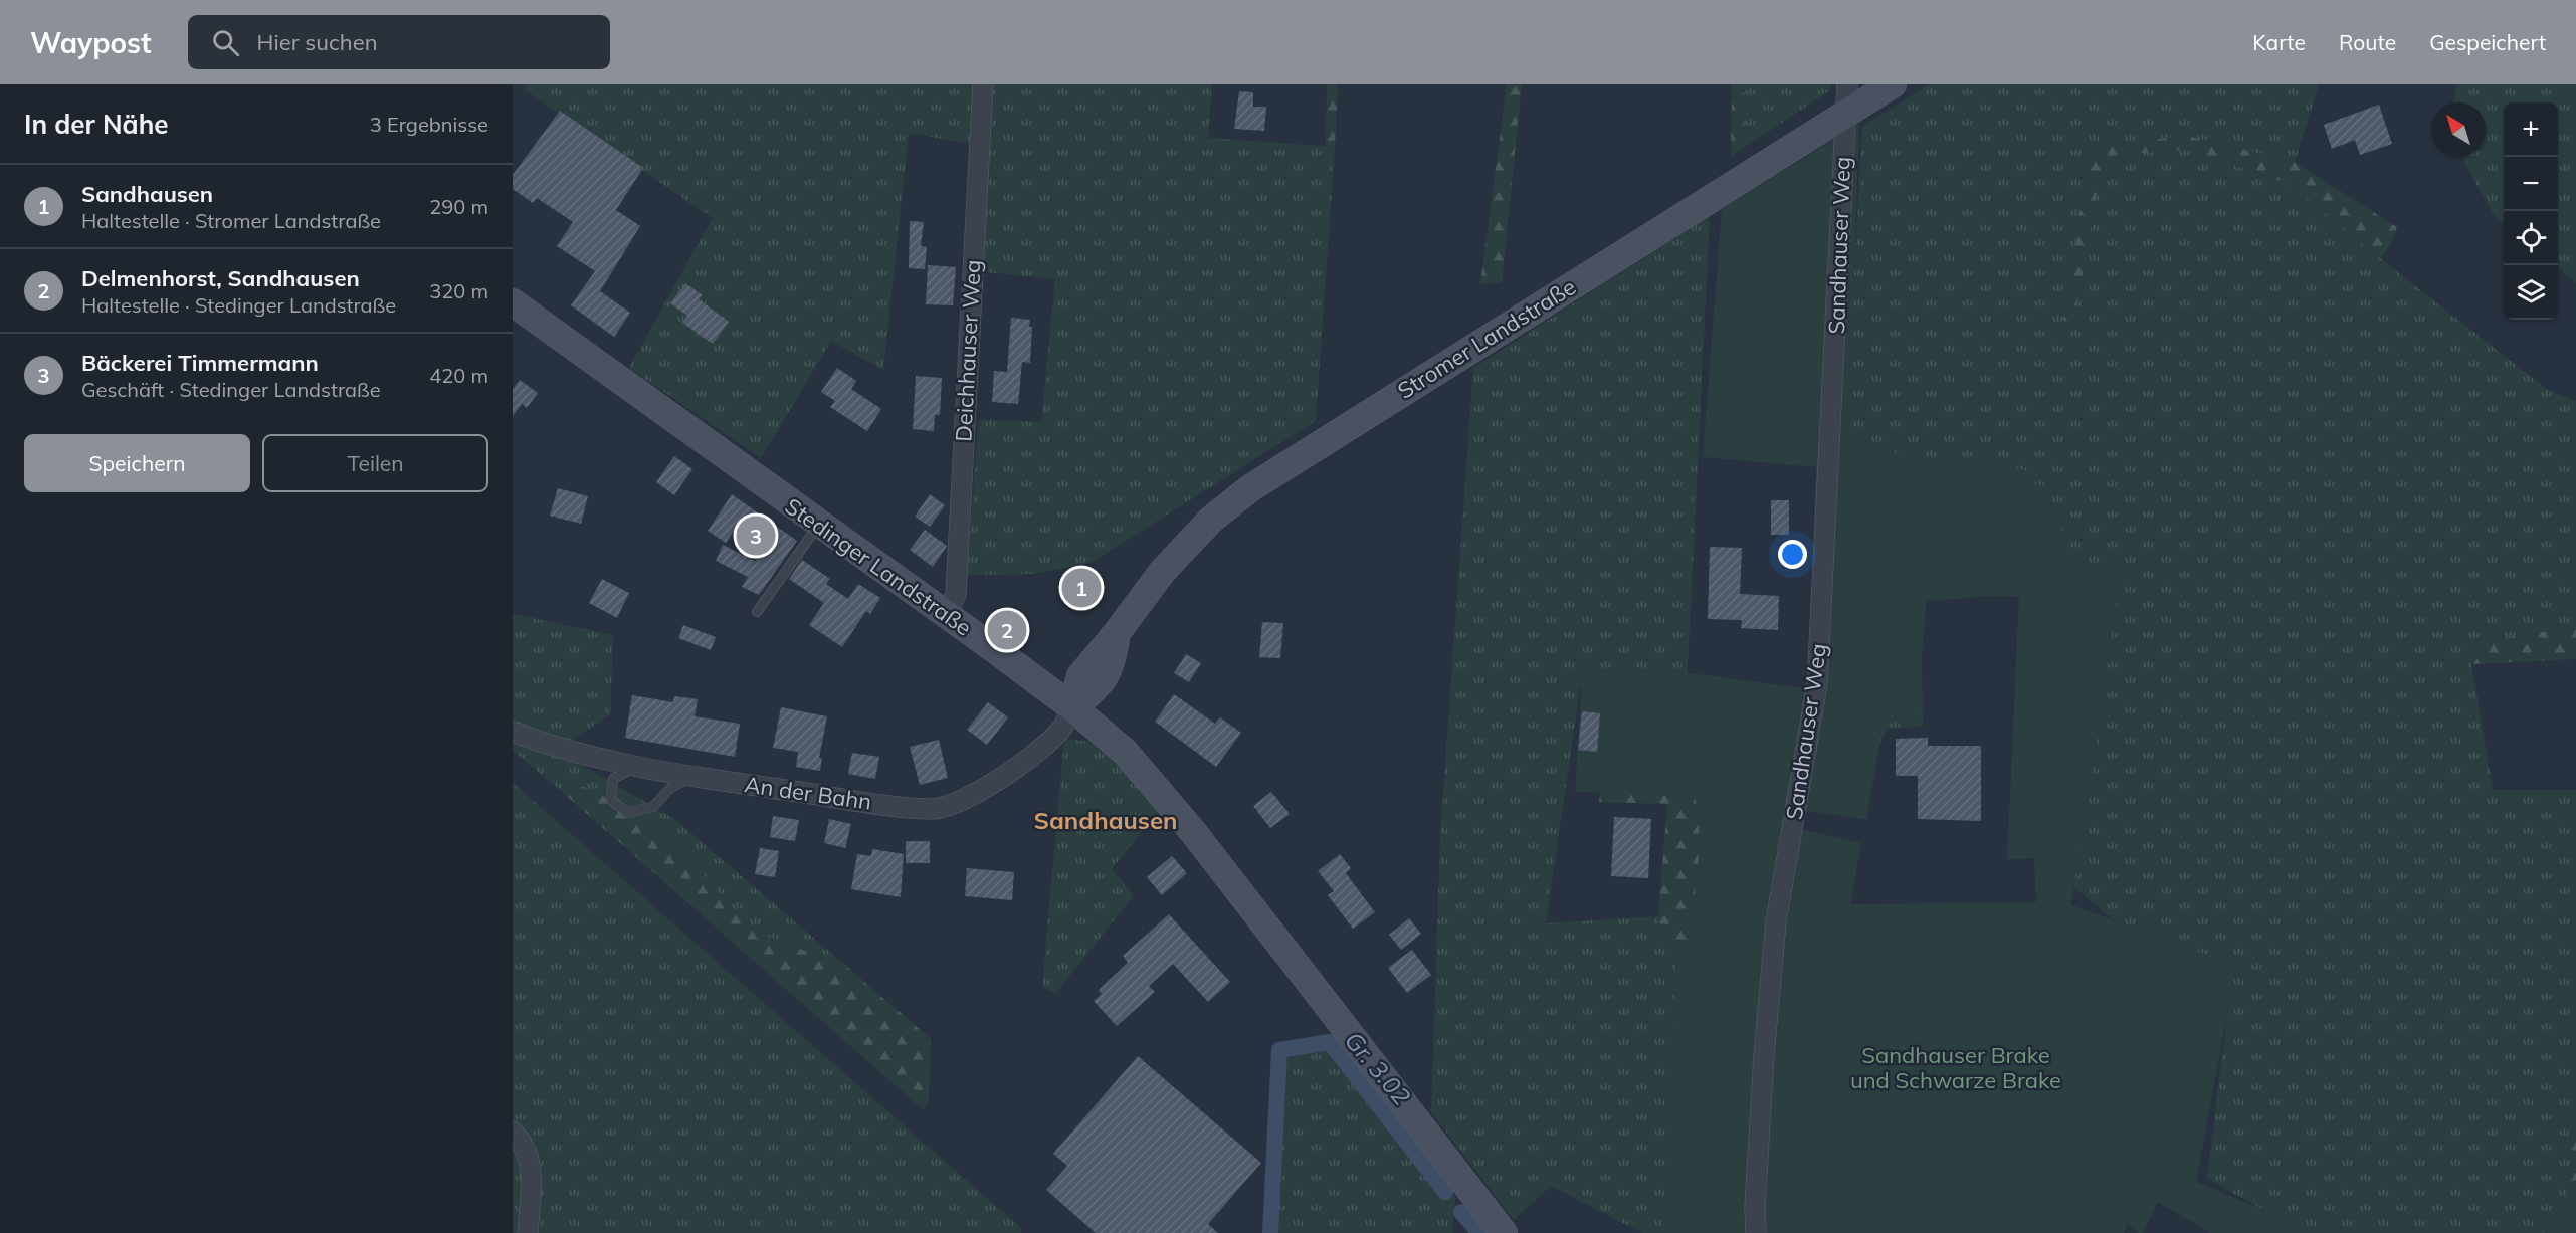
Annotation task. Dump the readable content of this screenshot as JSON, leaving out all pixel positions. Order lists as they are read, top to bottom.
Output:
{
  "streets": {
    "main road": ["Stromer Landstraße", "Stedinger Landstraße"],
    "street": ["Sandhauser Weg", "Deichhauser Weg", "An der Bahn"]
  },
  "crossings": [
    ["Sandhauser Weg", "Stromer Landstraße"],
    ["Stromer Landstraße", "Stedinger Landstraße"],
    ["Stromer Landstraße", "An der Bahn"],
    ["Deichhauser Weg", "Stedinger Landstraße"],
    ["Stedinger Landstraße", "An der Bahn"]
  ],
  "districts": ["Sandhausen"],
  "water": ["Gr. 3.02"],
  "parks": ["Sandhauser Brake und Schwarze Brake"],
  "north": "top left",
  "page": {
    "header": "Waypost",
    "search": "Hier suchen",
    "nav": ["Karte", "Route", "Gespeichert"],
    "heading": ["In der Nähe", "3 Ergebnisse"],
    "map_buttons": ["+", "−"],
    "list": [
      {
        "mark": "1",
        "name": "Sandhausen",
        "note": "Haltestelle · Stromer Landstraße",
        "value": "290 m"
      },
      {
        "mark": "2",
        "name": "Delmenhorst, Sandhausen",
        "note": "Haltestelle · Stedinger Landstraße",
        "value": "320 m"
      },
      {
        "mark": "3",
        "name": "Bäckerei Timmermann",
        "note": "Geschäft · Stedinger Landstraße",
        "value": "420 m"
      }
    ],
    "buttons": ["Speichern", "Teilen"],
    "pins": ["3", "1", "2"]
  }
}
